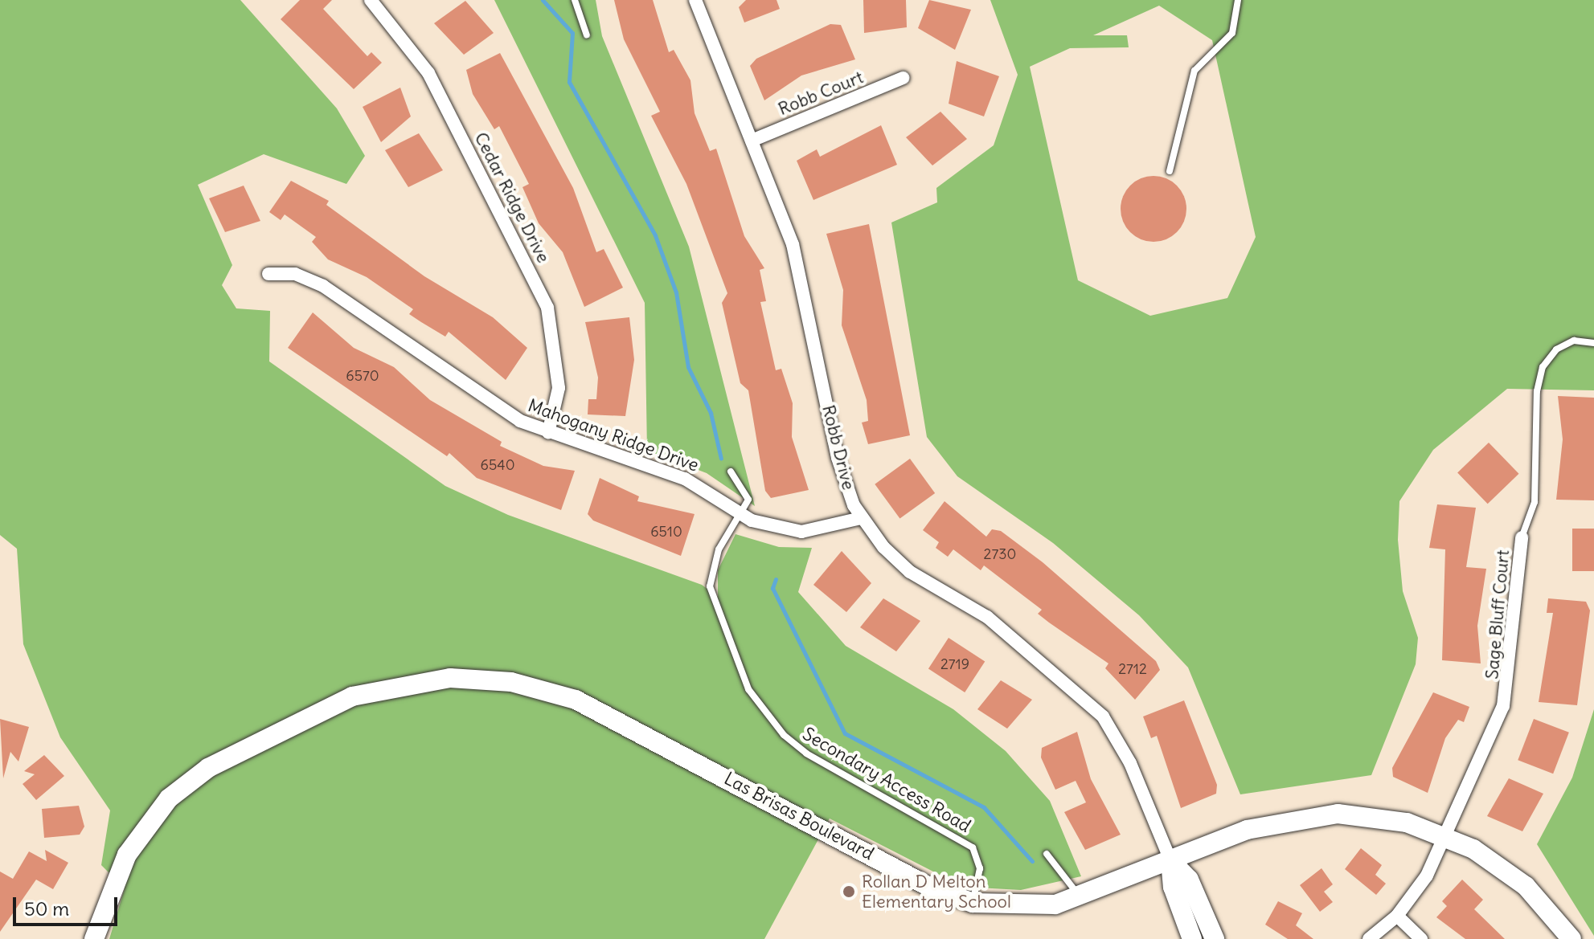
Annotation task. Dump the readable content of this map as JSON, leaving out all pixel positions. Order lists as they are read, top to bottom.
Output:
{
  "streets": {
    "street": [
      "Robb Court",
      "Cedar Ridge Drive",
      "Mahogany Ridge Drive",
      "Robb Drive",
      "Sage Bluff Court",
      "Las Brisas Boulevard"
    ],
    "lane": ["Secondary Access Road"]
  },
  "crossings": [
    ["Robb Court", "Robb Drive"],
    ["Cedar Ridge Drive", "Mahogany Ridge Drive"],
    ["Mahogany Ridge Drive", "Robb Drive"],
    ["Mahogany Ridge Drive", "Secondary Access Road"],
    ["Robb Drive", "Las Brisas Boulevard"],
    ["Sage Bluff Court", "Las Brisas Boulevard"],
    ["Secondary Access Road", "Las Brisas Boulevard"]
  ],
  "places": ["Rollan D Melton Elementary School"],
  "house_numbers": [
    "6570",
    "6540",
    "6510",
    "2730",
    "2719",
    "2712"
  ],
  "scale_bar": "50 m"
}
